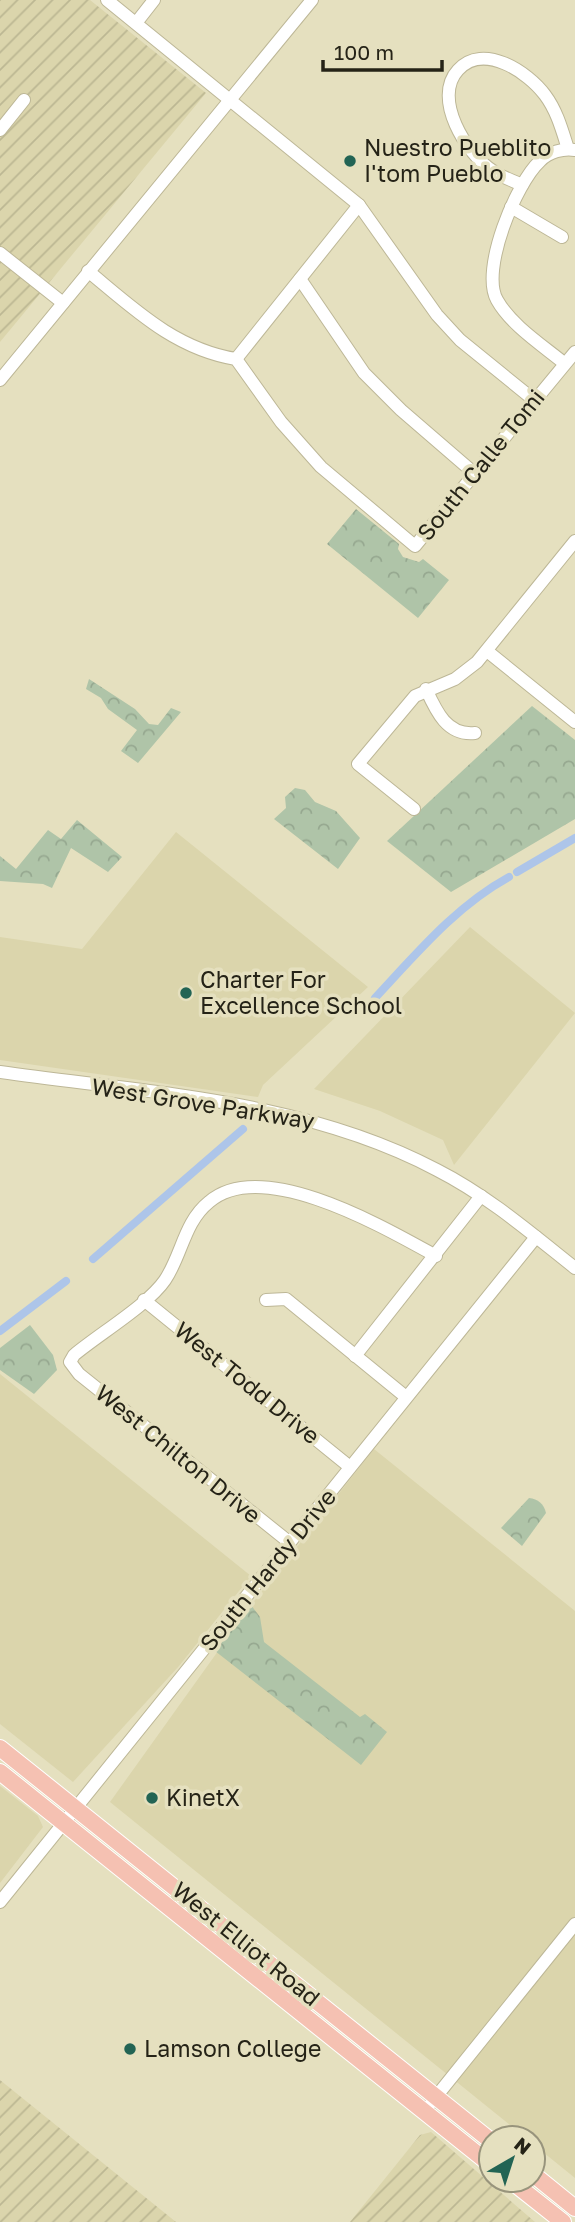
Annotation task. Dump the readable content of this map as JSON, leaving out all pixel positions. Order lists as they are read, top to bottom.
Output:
{
  "streets": {
    "main road": ["West Elliot Road"],
    "street": [
      "South Calle Tomi",
      "West Grove Parkway",
      "West Todd Drive",
      "West Chilton Drive",
      "South Hardy Drive"
    ]
  },
  "crossings": [
    ["West Grove Parkway", "South Hardy Drive"],
    ["West Todd Drive", "West Chilton Drive"],
    ["West Todd Drive", "South Hardy Drive"],
    ["West Chilton Drive", "South Hardy Drive"],
    ["South Hardy Drive", "West Elliot Road"]
  ],
  "places": [
    "Nuestro Pueblito I'tom Pueblo",
    "Charter For Excellence School",
    "KinetX",
    "Lamson College"
  ],
  "scale_bar": "100 m",
  "north": "top right"
}
